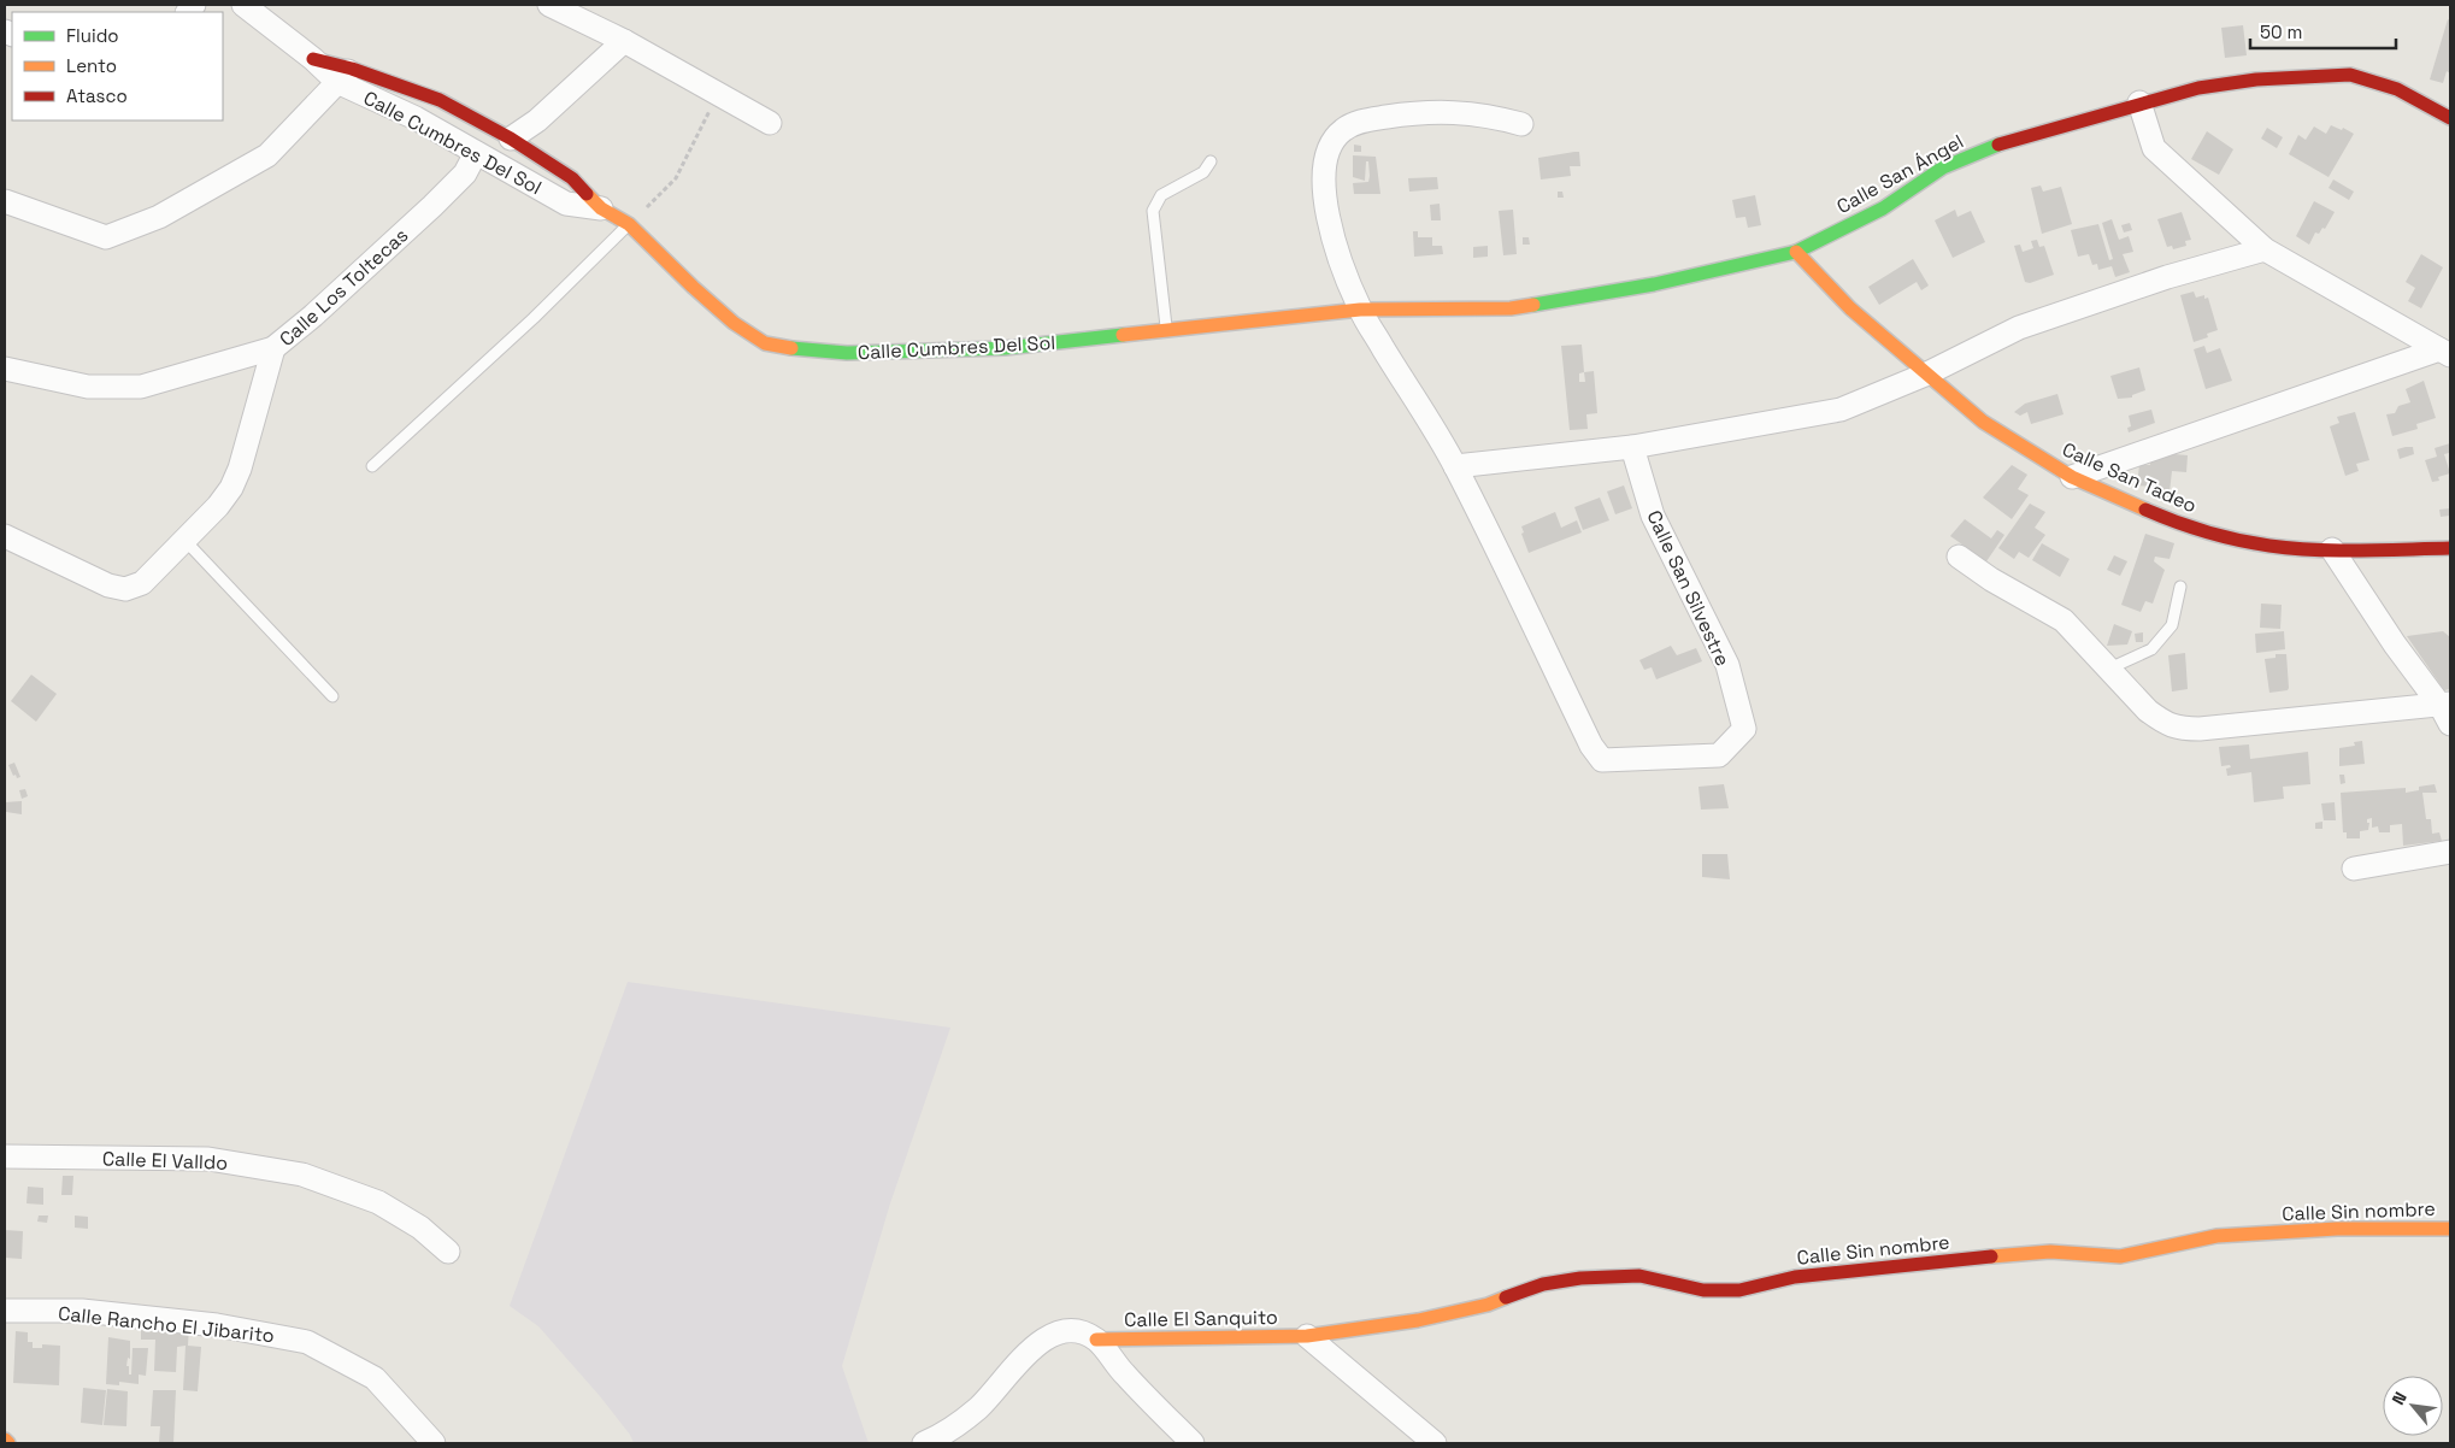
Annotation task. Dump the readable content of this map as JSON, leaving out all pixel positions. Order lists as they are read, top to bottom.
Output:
{
  "streets": {
    "street": [
      "Calle Cumbres Del Sol",
      "Calle San Ángel",
      "Calle Los Toltecas",
      "Calle San Tadeo",
      "Calle San Silvestre",
      "Calle El Valldo",
      "Calle Sin nombre",
      "Calle El Sanquito",
      "Calle Rancho El Jibarito"
    ]
  },
  "crossings": [
    ["Calle Cumbres Del Sol", "Calle San Ángel"],
    ["Calle Cumbres Del Sol", "Calle Los Toltecas"],
    ["Calle San Ángel", "Calle San Tadeo"],
    ["Calle Sin nombre", "Calle El Sanquito"]
  ],
  "legend": ["Fluido", "Lento", "Atasco"],
  "scale_bar": "50 m",
  "north": "top left"
}
